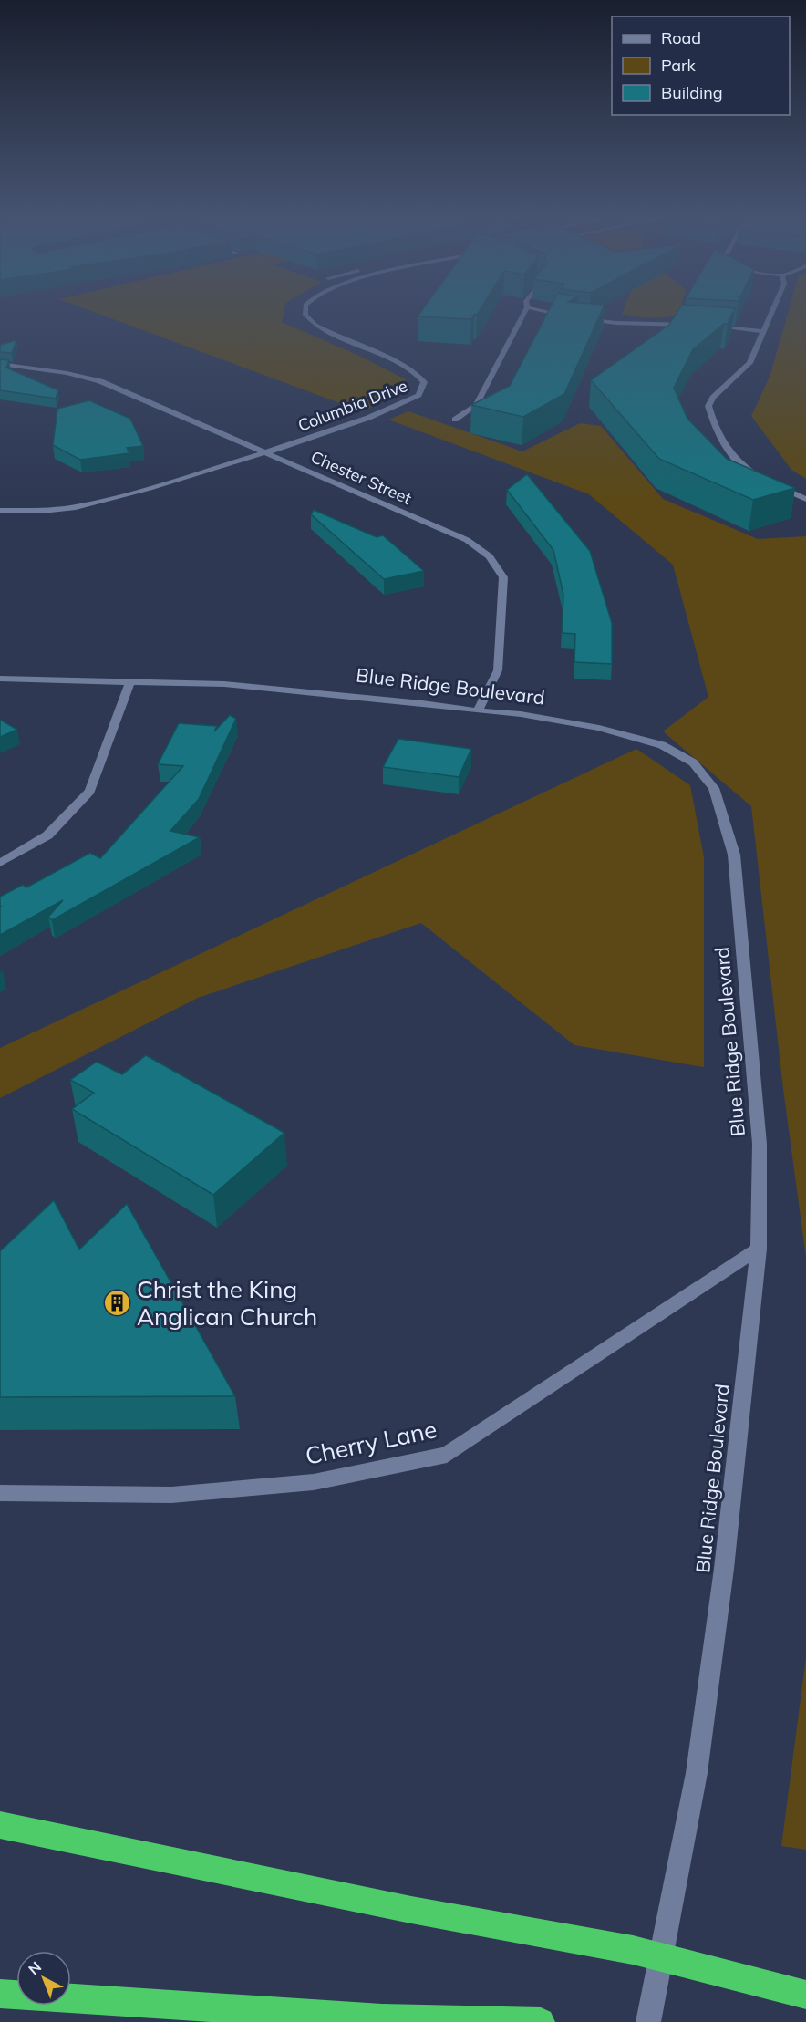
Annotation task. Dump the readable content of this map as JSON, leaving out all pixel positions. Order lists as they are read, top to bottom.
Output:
{
  "streets": {
    "street": [
      "Columbia Drive",
      "Chester Street",
      "Blue Ridge Boulevard",
      "Cherry Lane"
    ]
  },
  "crossings": [
    ["Columbia Drive", "Chester Street"],
    ["Chester Street", "Blue Ridge Boulevard"],
    ["Blue Ridge Boulevard", "Cherry Lane"]
  ],
  "places": {
    "building": ["Christ the King Anglican Church"]
  },
  "legend": ["Road", "Park", "Building"],
  "north": "top left"
}
